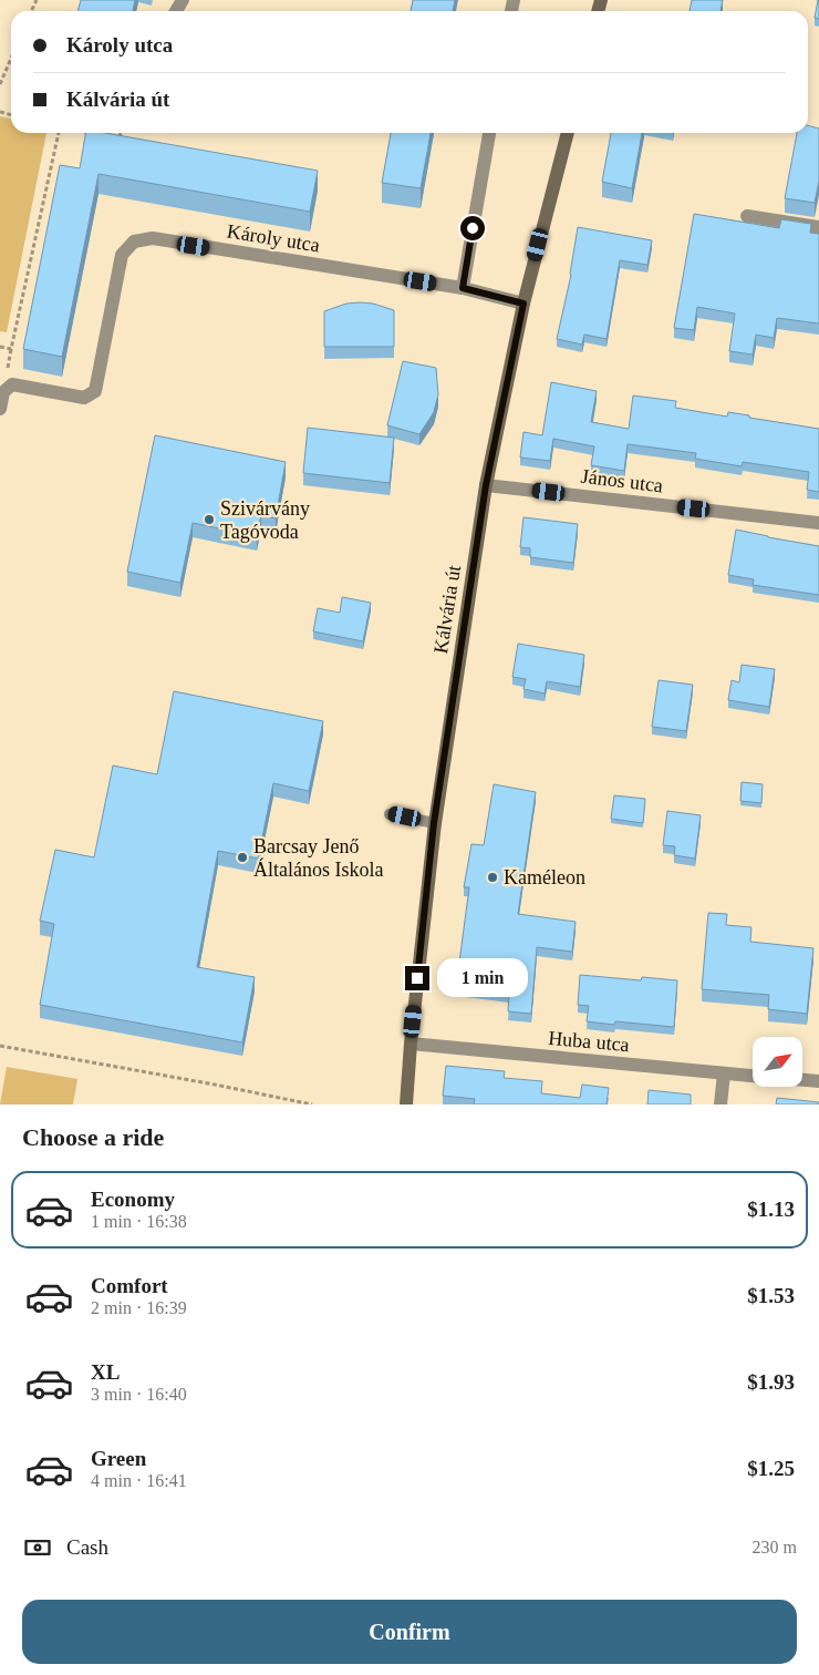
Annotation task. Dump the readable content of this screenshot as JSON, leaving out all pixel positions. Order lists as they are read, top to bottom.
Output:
{
  "streets": {
    "street": [
      "Károly utca",
      "János utca",
      "Kálvária út",
      "Huba utca"
    ]
  },
  "crossings": [
    ["Károly utca", "Kálvária út"],
    ["János utca", "Kálvária út"],
    ["Kálvária út", "Huba utca"]
  ],
  "places": ["Szivárvány Tagóvoda", "Barcsay Jenő Általános Iskola", "Kaméleon"],
  "north": "top right",
  "page": {
    "banner": ["Károly utca", "Kálvária út"],
    "bubble": "1 min",
    "heading": "Choose a ride",
    "list": [
      {
        "name": "Economy",
        "note": "1 min · 16:38",
        "value": "$1.13"
      },
      {
        "name": "Comfort",
        "note": "2 min · 16:39",
        "value": "$1.53"
      },
      {
        "name": "XL",
        "note": "3 min · 16:40",
        "value": "$1.93"
      },
      {
        "name": "Green",
        "note": "4 min · 16:41",
        "value": "$1.25"
      }
    ],
    "pay": ["Cash", "230 m"],
    "buttons": "Confirm"
  }
}
